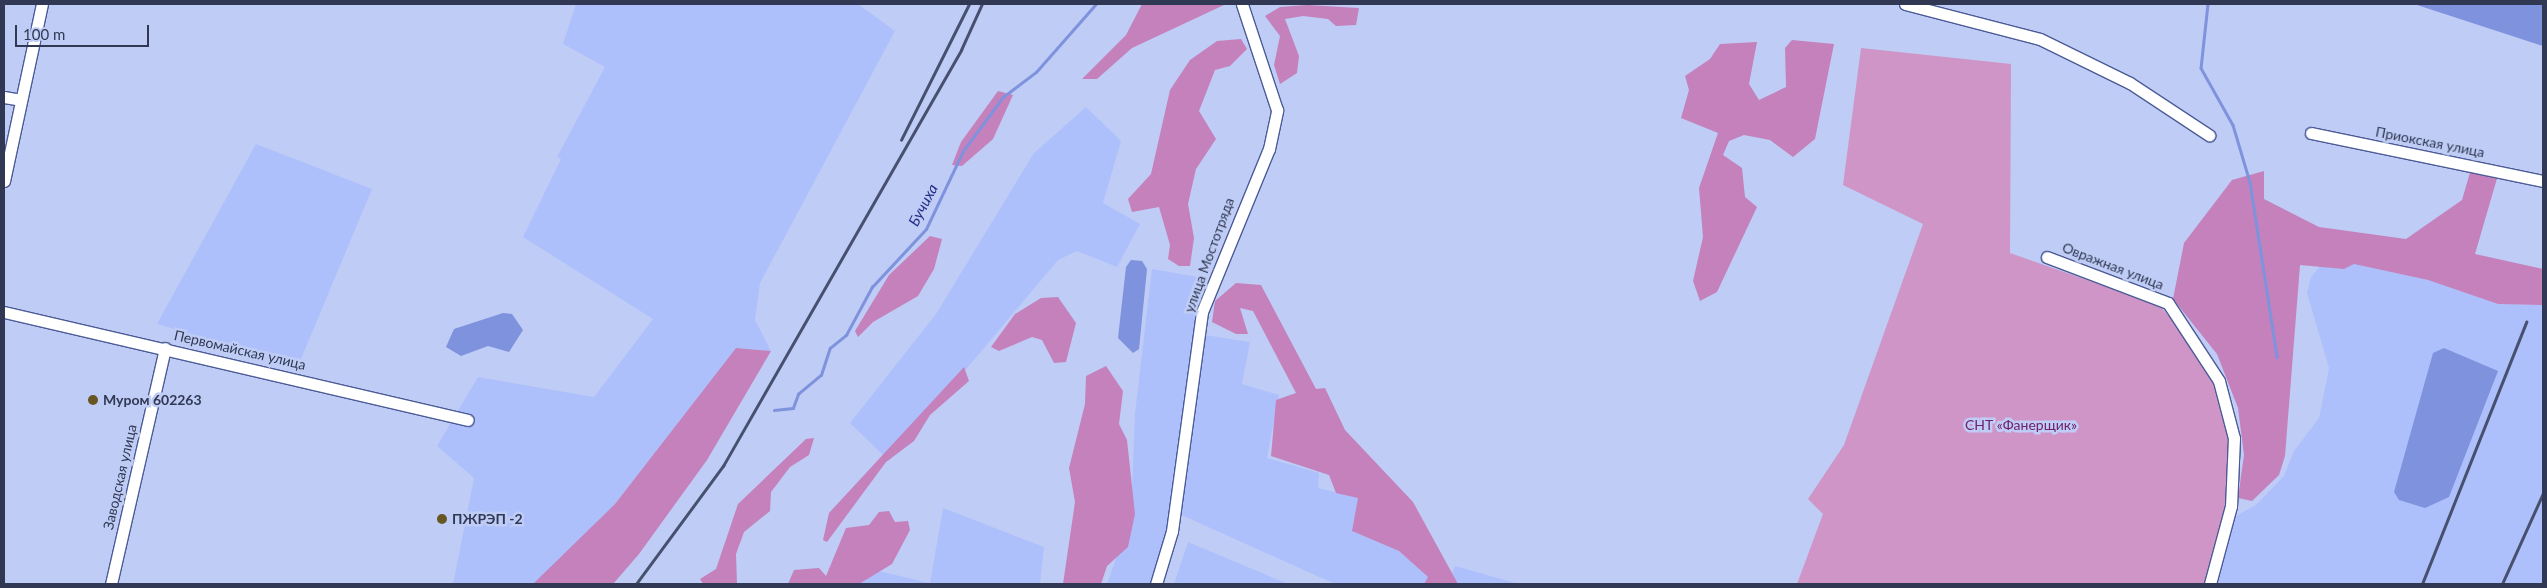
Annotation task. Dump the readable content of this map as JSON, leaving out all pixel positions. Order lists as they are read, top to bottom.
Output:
{
  "streets": {
    "street": [
      "Приокская улица",
      "улица Мостотряда",
      "Овражная улица",
      "Первомайская улица",
      "Заводская улица"
    ]
  },
  "crossings": [
    ["Первомайская улица", "Заводская улица"]
  ],
  "water": ["Бучиха"],
  "parks": ["СНТ «Фанерщик»"],
  "places": ["Муром 602263", "ПЖРЭП -2"],
  "scale_bar": "100 m"
}
